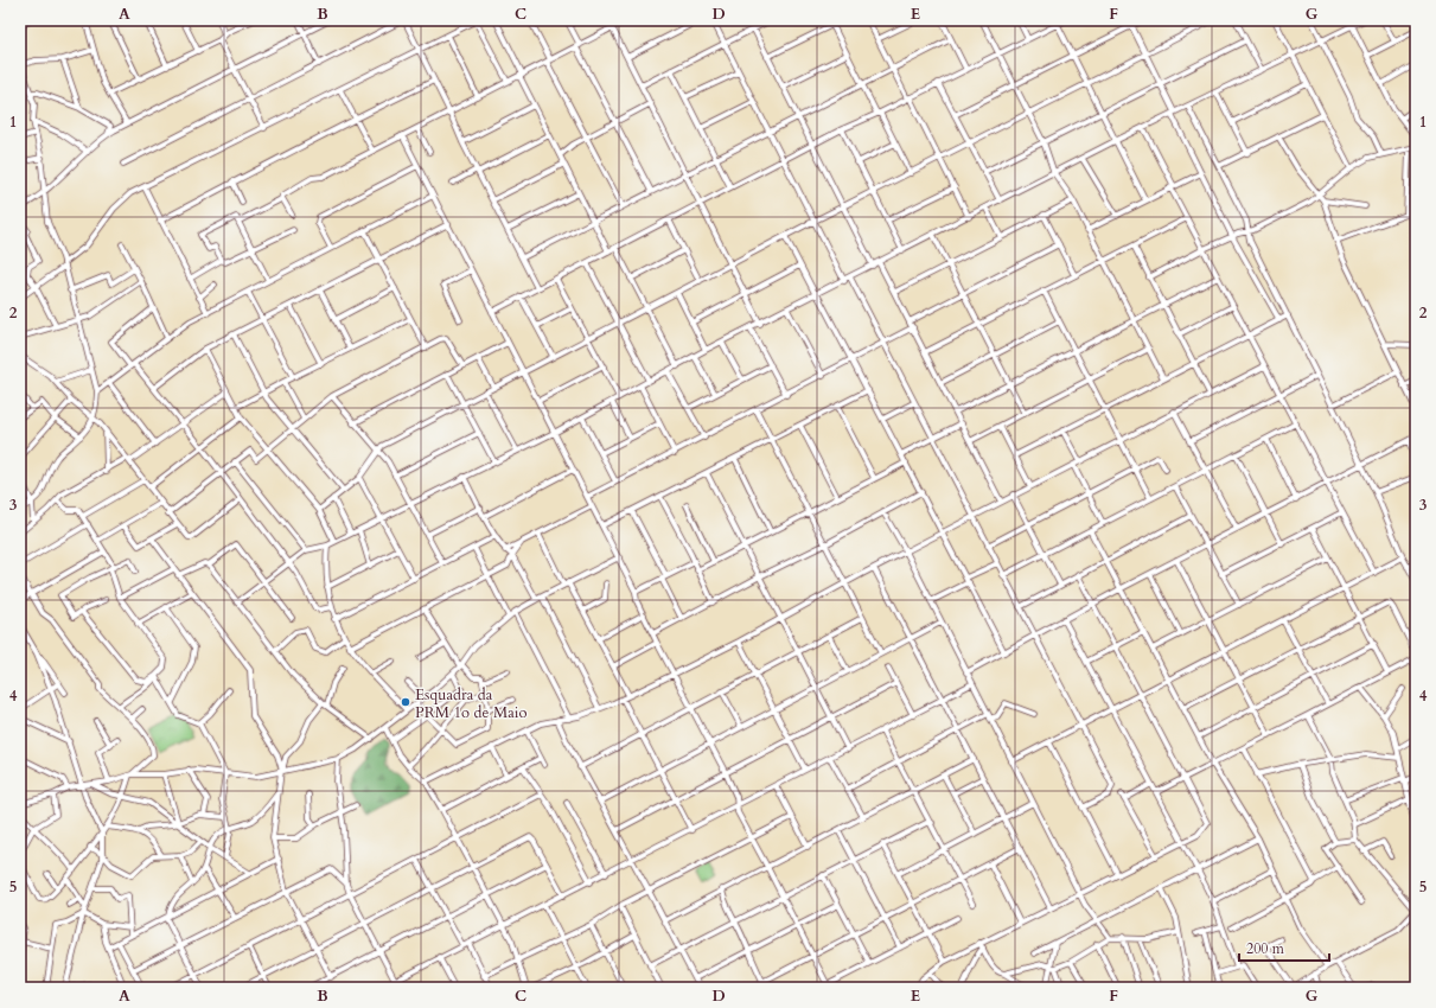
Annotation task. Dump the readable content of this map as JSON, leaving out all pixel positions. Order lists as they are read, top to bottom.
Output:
{
  "places": ["Esquadra da PRM 1o de Maio"],
  "scale_bar": "200 m",
  "grid": {
    "columns": [
      "A",
      "B",
      "C",
      "D",
      "E",
      "F",
      "G"
    ],
    "rows": [
      "1",
      "2",
      "3",
      "4",
      "5"
    ]
  }
}
